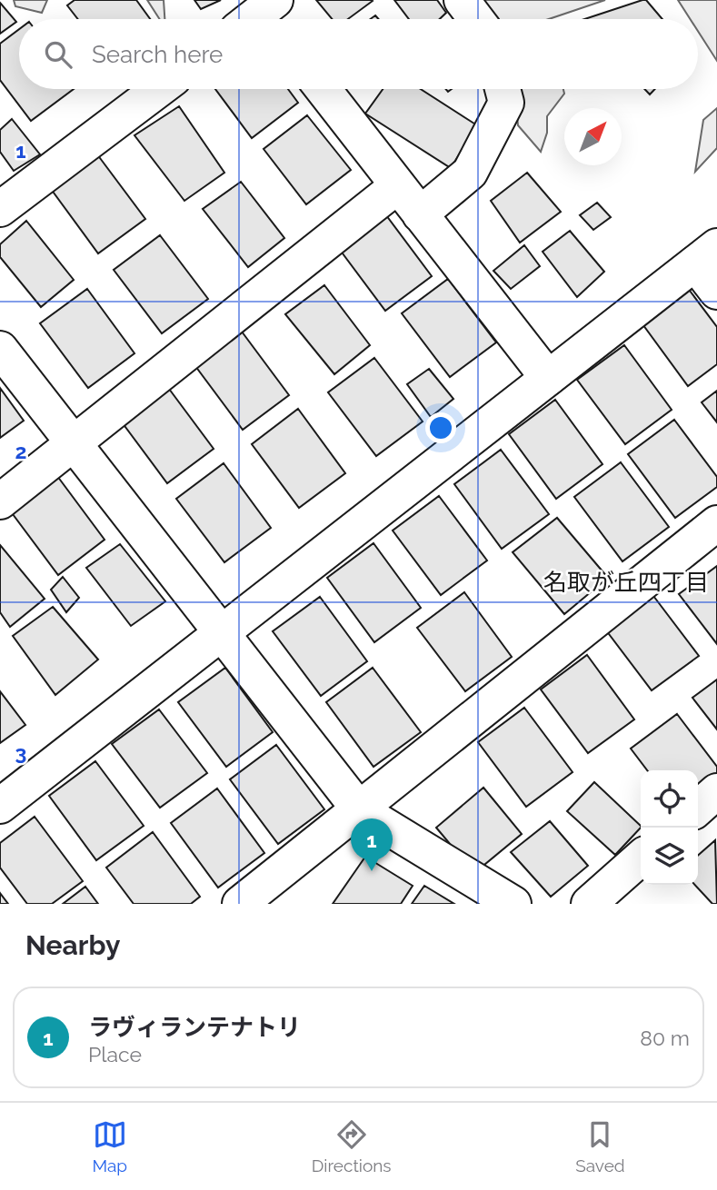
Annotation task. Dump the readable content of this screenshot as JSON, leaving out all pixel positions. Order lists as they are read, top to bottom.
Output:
{
  "districts": ["名取が丘四丁目"],
  "north": "top right",
  "page": {
    "search": "Search here",
    "pins": "1",
    "heading": "Nearby",
    "list": [
      {
        "mark": "1",
        "name": "ラヴィランテナトリ",
        "note": "Place",
        "value": "80 m"
      }
    ],
    "nav": ["Map", "Directions", "Saved"]
  },
  "grid": {
    "rows": ["1", "2", "3"]
  }
}
